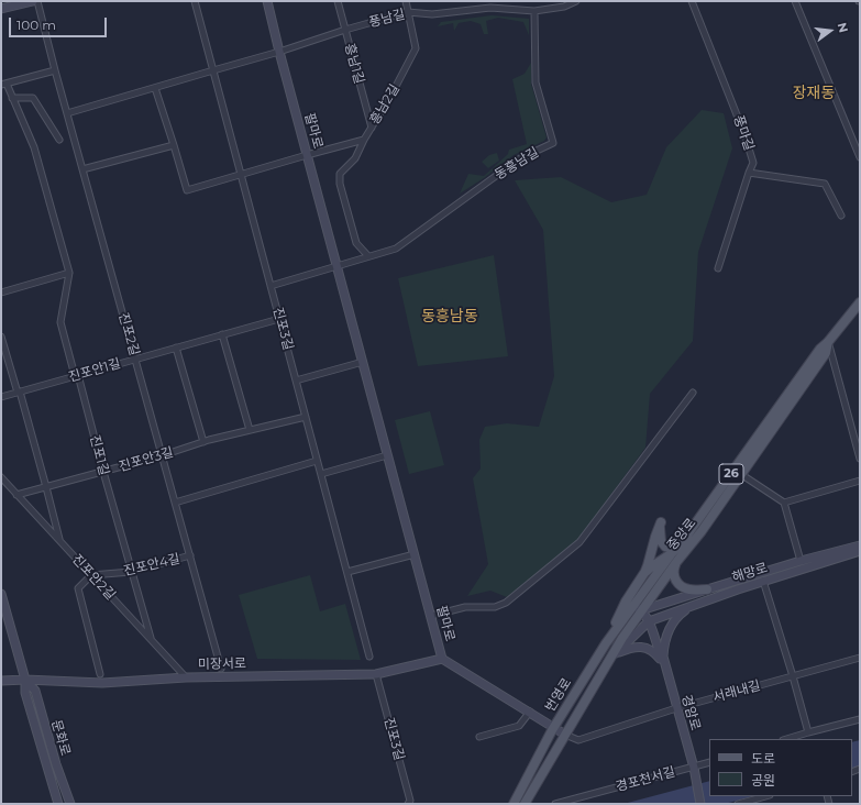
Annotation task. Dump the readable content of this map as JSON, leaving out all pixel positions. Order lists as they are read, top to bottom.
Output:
{
  "streets": {
    "main road": ["26", "중앙로", "번영로"],
    "street": [
      "풍남길",
      "흥남1길",
      "흥남2길",
      "팔마로",
      "풍마길",
      "동흥남길",
      "진포3길",
      "진포2길",
      "진포안1길",
      "진포1길",
      "진포안3길",
      "진포안4길",
      "해망로",
      "진포안2길",
      "미장서로",
      "서래내길",
      "경암로",
      "문화로",
      "경포천서길"
    ]
  },
  "crossings": [
    ["풍남길", "흥남1길"],
    ["풍남길", "흥남2길"],
    ["풍남길", "팔마로"],
    ["풍남길", "동흥남길"],
    ["풍남길", "진포3길"],
    ["풍남길", "진포2길"],
    ["흥남1길", "흥남2길"],
    ["흥남2길", "동흥남길"],
    ["팔마로", "동흥남길"],
    ["팔마로", "미장서로"],
    ["팔마로", "서래내길"],
    ["팔마로", "번영로"],
    ["진포3길", "진포안1길"],
    ["진포3길", "진포안3길"],
    ["진포3길", "미장서로"],
    ["진포2길", "진포안1길"],
    ["진포2길", "진포안3길"],
    ["진포2길", "진포안4길"],
    ["진포안1길", "진포1길"],
    ["진포1길", "진포안3길"],
    ["진포1길", "진포안4길"],
    ["진포1길", "진포안2길"],
    ["진포안3길", "진포안2길"],
    ["중앙로", "해망로"],
    ["중앙로", "번영로"],
    ["진포안4길", "진포안2길"],
    ["해망로", "번영로"],
    ["진포안2길", "미장서로"],
    ["미장서로", "문화로"],
    ["서래내길", "번영로"],
    ["서래내길", "경암로"],
    ["경암로", "경포천서길"]
  ],
  "districts": ["장재동", "동흥남동"],
  "legend": ["도로", "공원"],
  "scale_bar": "100 m",
  "north": "right"
}
